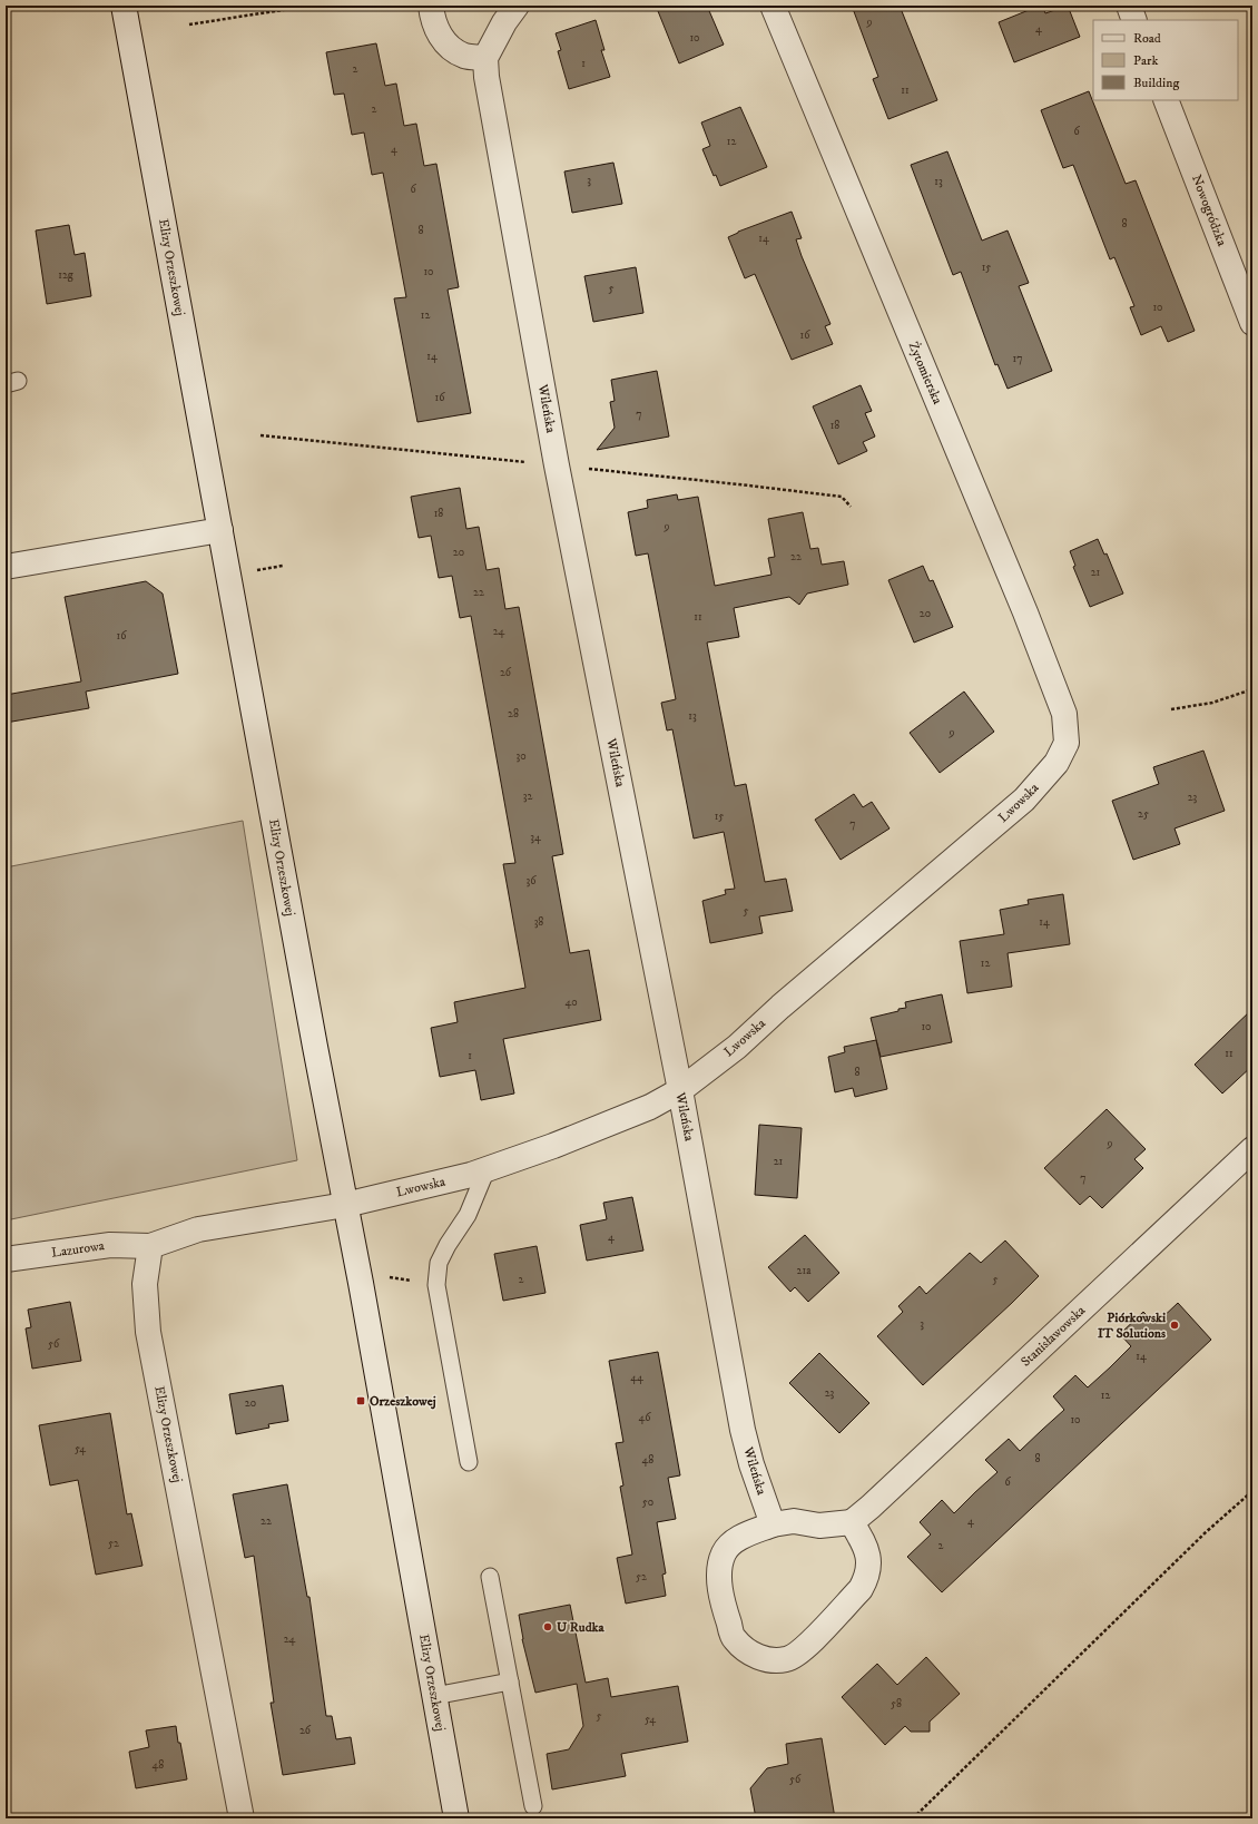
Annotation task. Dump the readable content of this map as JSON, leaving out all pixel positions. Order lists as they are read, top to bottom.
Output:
{
  "streets": {
    "street": [
      "Nowogródzka",
      "Elizy Orzeszkowej",
      "Żytomierska",
      "Wileńska",
      "Lwowska",
      "Lazurowa",
      "Stanisławowska"
    ]
  },
  "crossings": [
    ["Elizy Orzeszkowej", "Lwowska"],
    ["Elizy Orzeszkowej", "Lazurowa"],
    ["Żytomierska", "Lwowska"],
    ["Wileńska", "Lwowska"],
    ["Wileńska", "Stanisławowska"]
  ],
  "places": {
    "other": ["Piórkowski IT Solutions", "U Rudka"],
    "transit": ["Orzeszkowej"]
  },
  "house_numbers": [
    "9",
    "4",
    "10",
    "1",
    "2",
    "11",
    "2",
    "6",
    "12",
    "4",
    "3",
    "13",
    "6",
    "8",
    "8",
    "14",
    "15",
    "10",
    "12g",
    "5",
    "10",
    "12",
    "16",
    "14",
    "17",
    "16",
    "7",
    "18",
    "18",
    "9",
    "20",
    "22",
    "21",
    "22",
    "20",
    "11",
    "24",
    "16",
    "26",
    "28",
    "13",
    "9",
    "30",
    "32",
    "23",
    "25",
    "15",
    "7",
    "34",
    "36",
    "5",
    "38",
    "14",
    "12",
    "40",
    "10",
    "11",
    "1",
    "8",
    "9",
    "21",
    "7",
    "4",
    "21a",
    "2",
    "5",
    "3",
    "56",
    "14",
    "44",
    "23",
    "12",
    "20",
    "46",
    "10",
    "54",
    "8",
    "48",
    "6",
    "50",
    "22",
    "4",
    "52",
    "2",
    "52",
    "24",
    "58",
    "5",
    "54",
    "26",
    "48",
    "56"
  ],
  "legend": ["Road", "Park", "Building"]
}
